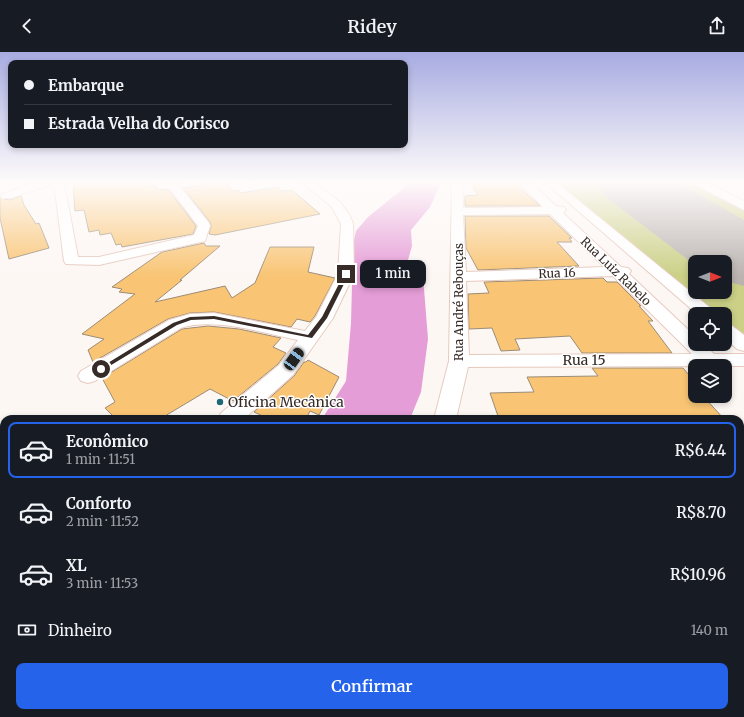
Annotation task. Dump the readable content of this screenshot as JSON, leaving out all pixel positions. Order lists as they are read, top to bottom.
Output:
{
  "streets": {
    "street": [
      "Rua Luiz Rabelo",
      "Rua 16",
      "Rua André Rebouças",
      "Rua 15"
    ]
  },
  "crossings": [
    ["Rua Luiz Rabelo", "Rua 16"],
    ["Rua 16", "Rua André Rebouças"],
    ["Rua André Rebouças", "Rua 15"]
  ],
  "places": ["Oficina Mecânica"],
  "north": "right",
  "page": {
    "header": "Ridey",
    "banner": ["Embarque", "Estrada Velha do Corisco"],
    "bubble": "1 min",
    "list": [
      {
        "name": "Econômico",
        "note": "1 min · 11:51",
        "value": "R$6.44"
      },
      {
        "name": "Conforto",
        "note": "2 min · 11:52",
        "value": "R$8.70"
      },
      {
        "name": "XL",
        "note": "3 min · 11:53",
        "value": "R$10.96"
      }
    ],
    "pay": ["Dinheiro", "140 m"],
    "buttons": "Confirmar"
  }
}
